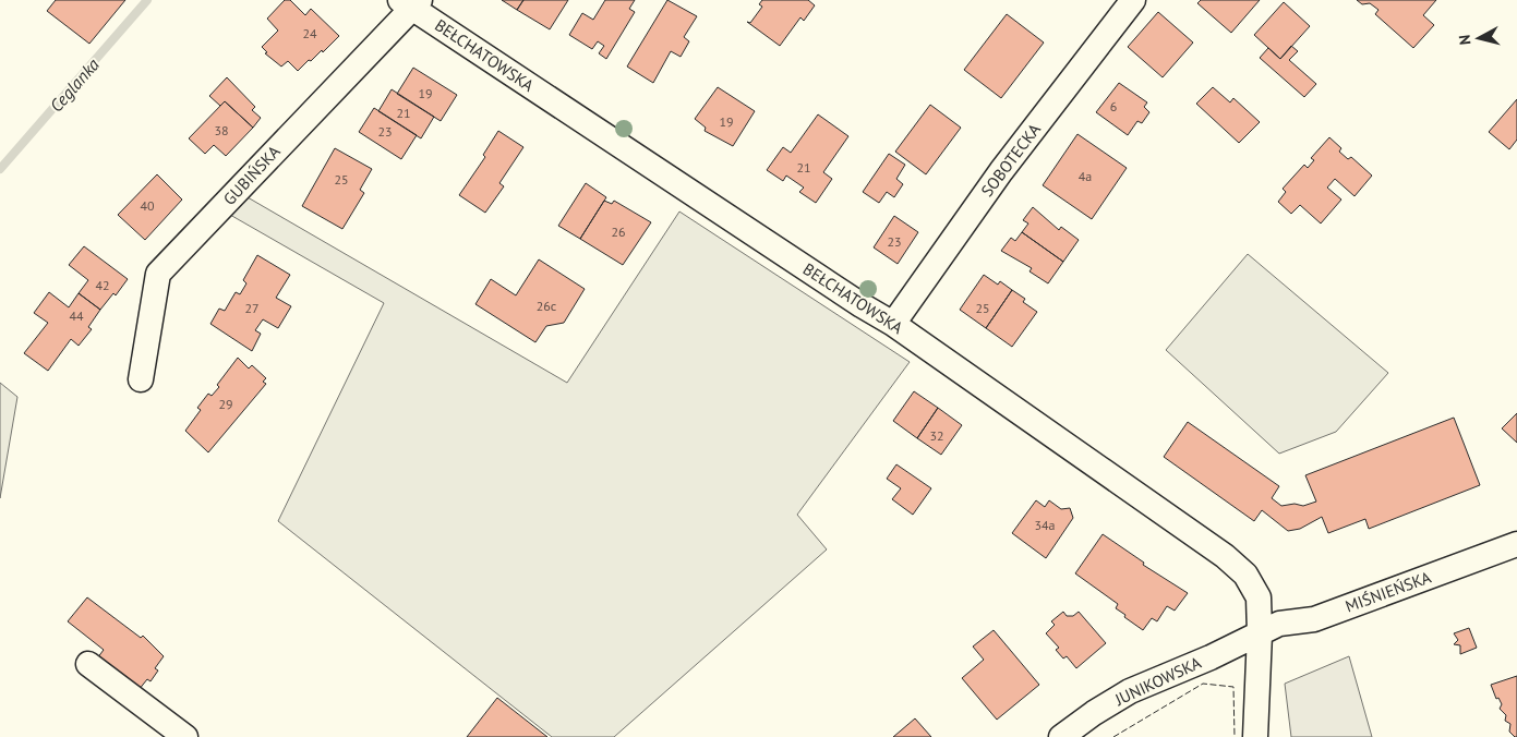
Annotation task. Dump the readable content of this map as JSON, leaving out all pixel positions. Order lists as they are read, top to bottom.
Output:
{
  "streets": {
    "street": [
      "BEŁCHATOWSKA",
      "SOBOTECKA",
      "GUBIŃSKA",
      "MIŚNIEŃSKA",
      "JUNIKOWSKA"
    ]
  },
  "crossings": [
    ["BEŁCHATOWSKA", "SOBOTECKA"],
    ["BEŁCHATOWSKA", "GUBIŃSKA"],
    ["BEŁCHATOWSKA", "MIŚNIEŃSKA"],
    ["BEŁCHATOWSKA", "JUNIKOWSKA"],
    ["MIŚNIEŃSKA", "JUNIKOWSKA"]
  ],
  "water": ["Ceglanka"],
  "house_numbers": [
    "24",
    "19",
    "6",
    "21",
    "19",
    "38",
    "23",
    "21",
    "4a",
    "25",
    "40",
    "26",
    "23",
    "42",
    "26c",
    "27",
    "25",
    "44",
    "29",
    "32",
    "34a"
  ],
  "north": "left"
}
